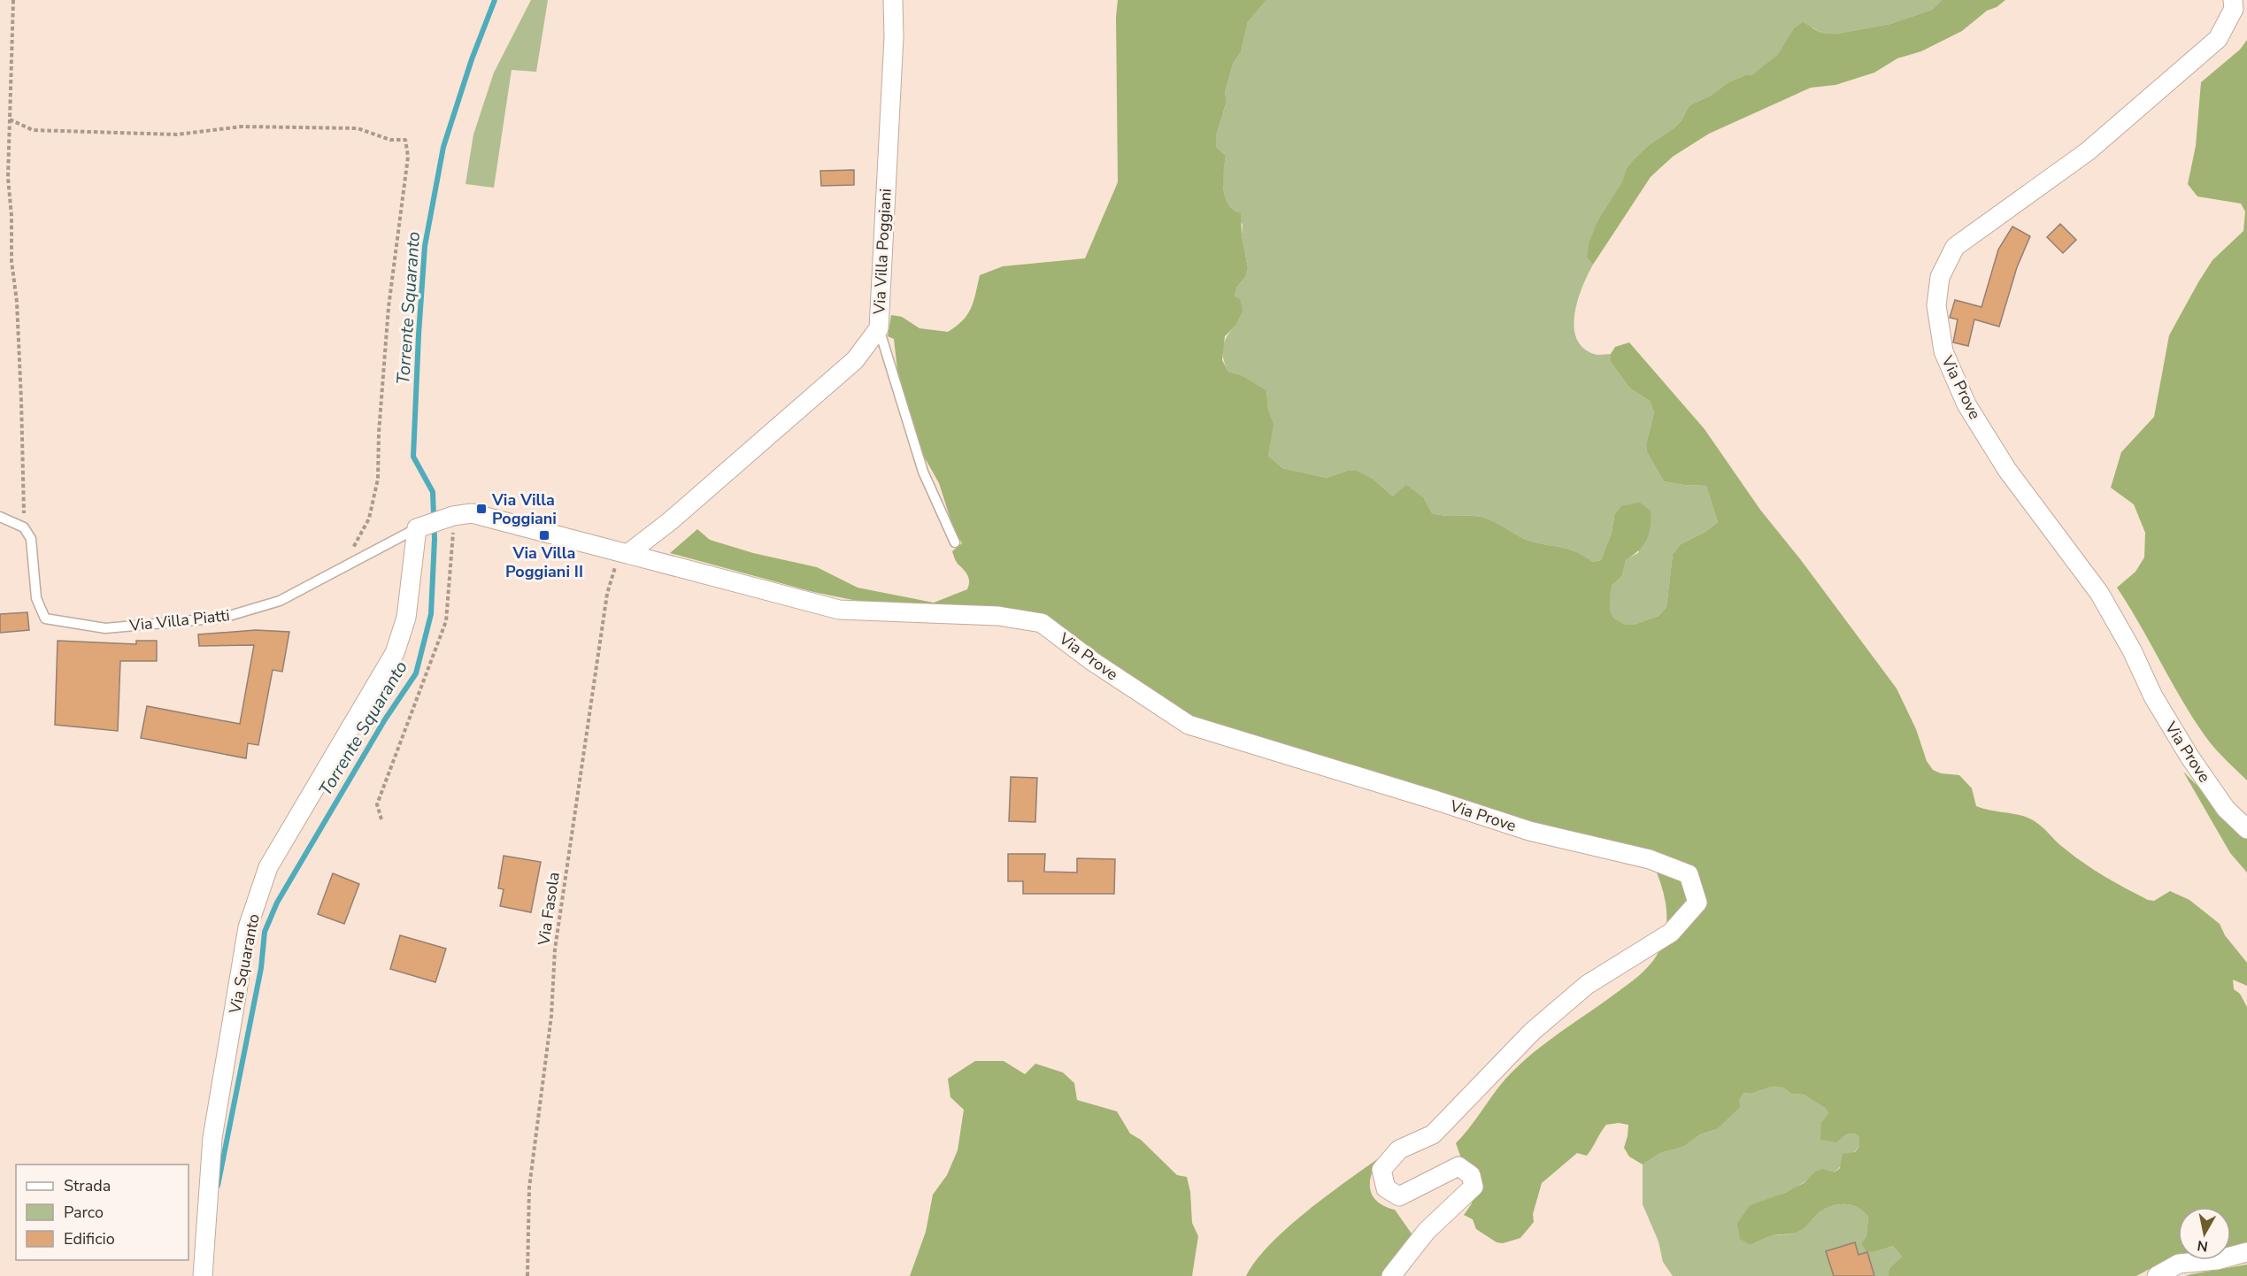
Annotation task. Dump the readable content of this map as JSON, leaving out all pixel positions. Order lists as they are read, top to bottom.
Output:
{
  "streets": {
    "street": ["Via Villa Poggiani", "Via Prove", "Via Squaranto"],
    "lane": ["Via Villa Piatti"],
    "path": ["Via Fasola"]
  },
  "crossings": [
    ["Via Villa Poggiani", "Via Prove"],
    ["Via Villa Poggiani", "Via Fasola"],
    ["Via Prove", "Via Fasola"],
    ["Via Villa Piatti", "Via Squaranto"]
  ],
  "water": ["Torrente Squaranto"],
  "places": {
    "transit": ["Via Villa Poggiani", "Via Villa Poggiani II"]
  },
  "legend": ["Strada", "Parco", "Edificio"],
  "north": "bottom"
}
